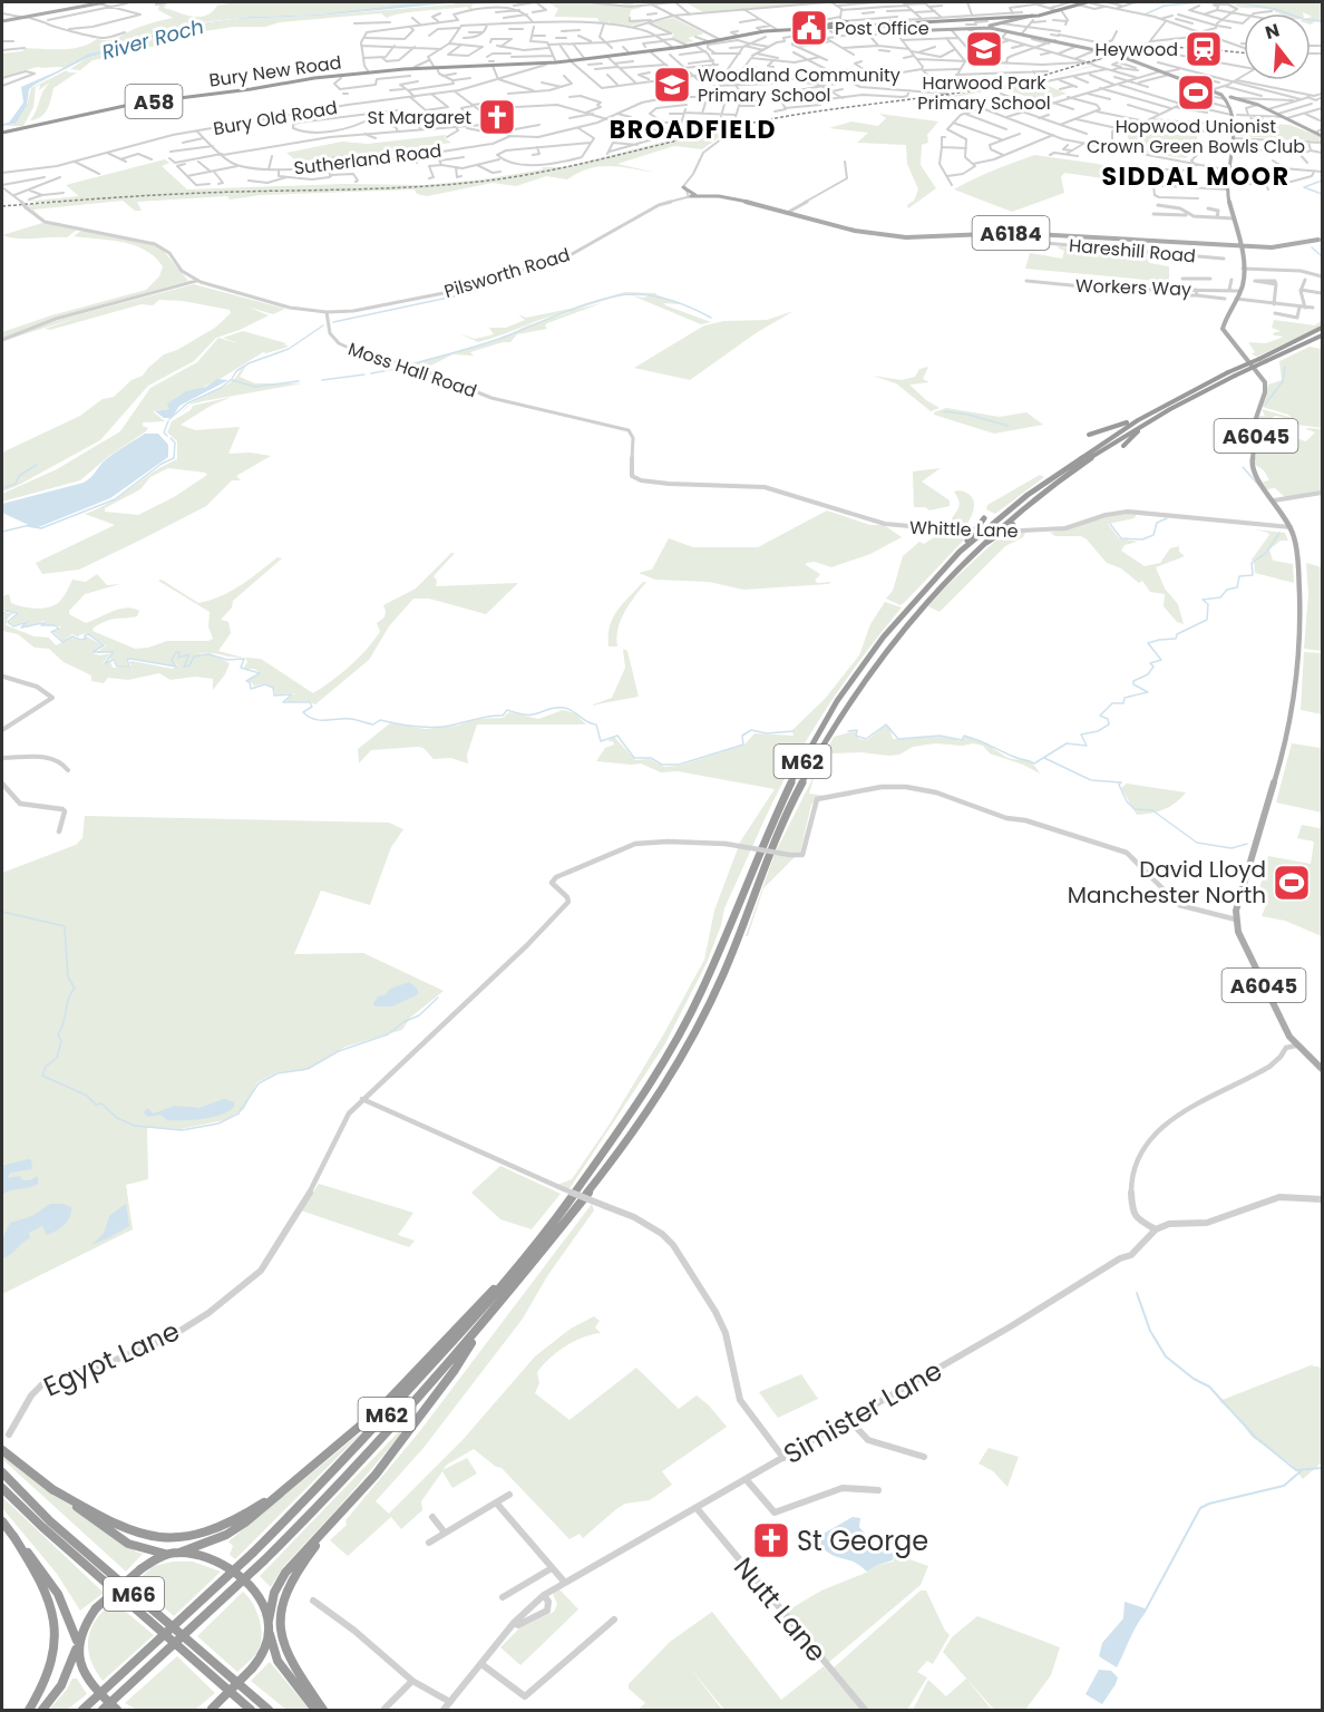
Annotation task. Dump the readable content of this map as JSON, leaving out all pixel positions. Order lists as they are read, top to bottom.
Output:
{
  "streets": {
    "highway": [
      "Bury New Road",
      "A58",
      "M62",
      "M66"
    ],
    "main road": ["A6184", "A6045"],
    "street": [
      "Bury Old Road",
      "Sutherland Road",
      "Hareshill Road",
      "Pilsworth Road",
      "Workers Way",
      "Moss Hall Road",
      "Whittle Lane",
      "Egypt Lane",
      "Simister Lane",
      "Nutt Lane"
    ]
  },
  "crossings": [
    ["Bury New Road", "A58"],
    ["Bury New Road", "Bury Old Road"],
    ["Bury Old Road", "Sutherland Road"],
    ["A6184", "Pilsworth Road"],
    ["A6184", "A6045"],
    ["Pilsworth Road", "Moss Hall Road"],
    ["Workers Way", "A6045"],
    ["Moss Hall Road", "Whittle Lane"],
    ["A6045", "Whittle Lane"],
    ["A6045", "Egypt Lane"],
    ["Simister Lane", "Nutt Lane"]
  ],
  "districts": ["BROADFIELD", "SIDDAL MOOR"],
  "water": ["River Roch"],
  "places": {
    "public building": ["Post Office"],
    "school or university": ["Harwood Park Primary School", "Woodland Community Primary School"],
    "station": ["Heywood"],
    "sports": ["Hopwood Unionist Crown Green Bowls Club", "David Lloyd Manchester North"],
    "church": ["St Margaret", "St George"]
  },
  "north": "top"
}
